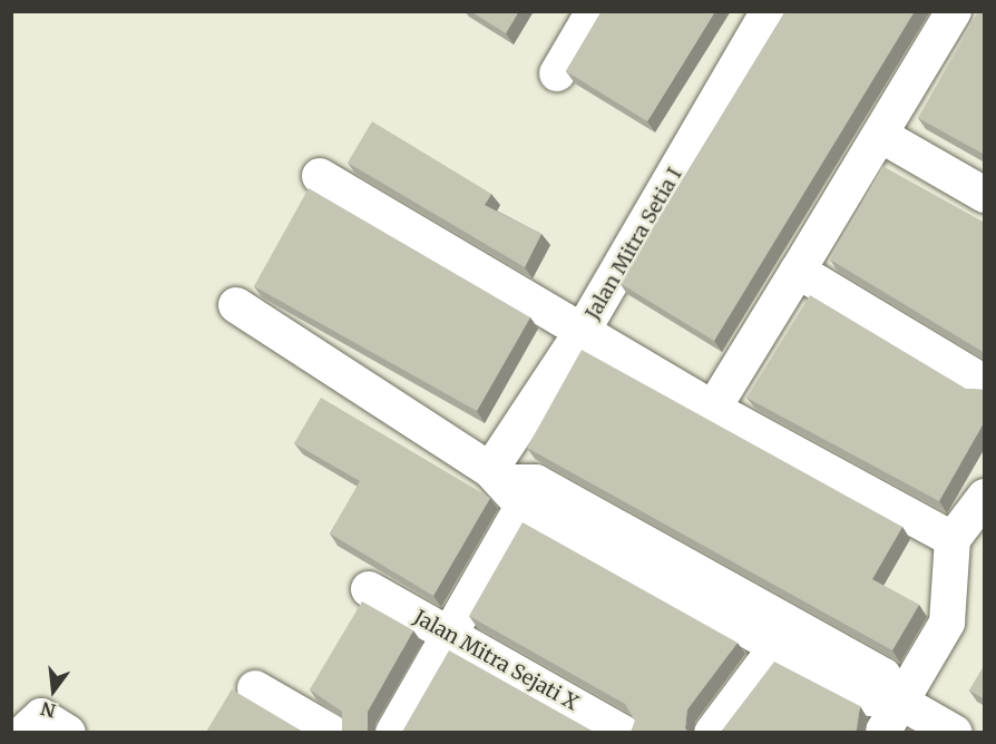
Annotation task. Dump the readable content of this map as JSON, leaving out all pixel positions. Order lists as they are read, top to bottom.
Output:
{
  "streets": {
    "street": ["Jalan Mitra Setia I", "Jalan Mitra Sejati X"]
  },
  "crossings": [
    ["Jalan Mitra Setia I", "Jalan Mitra Sejati X"]
  ],
  "north": "bottom"
}
